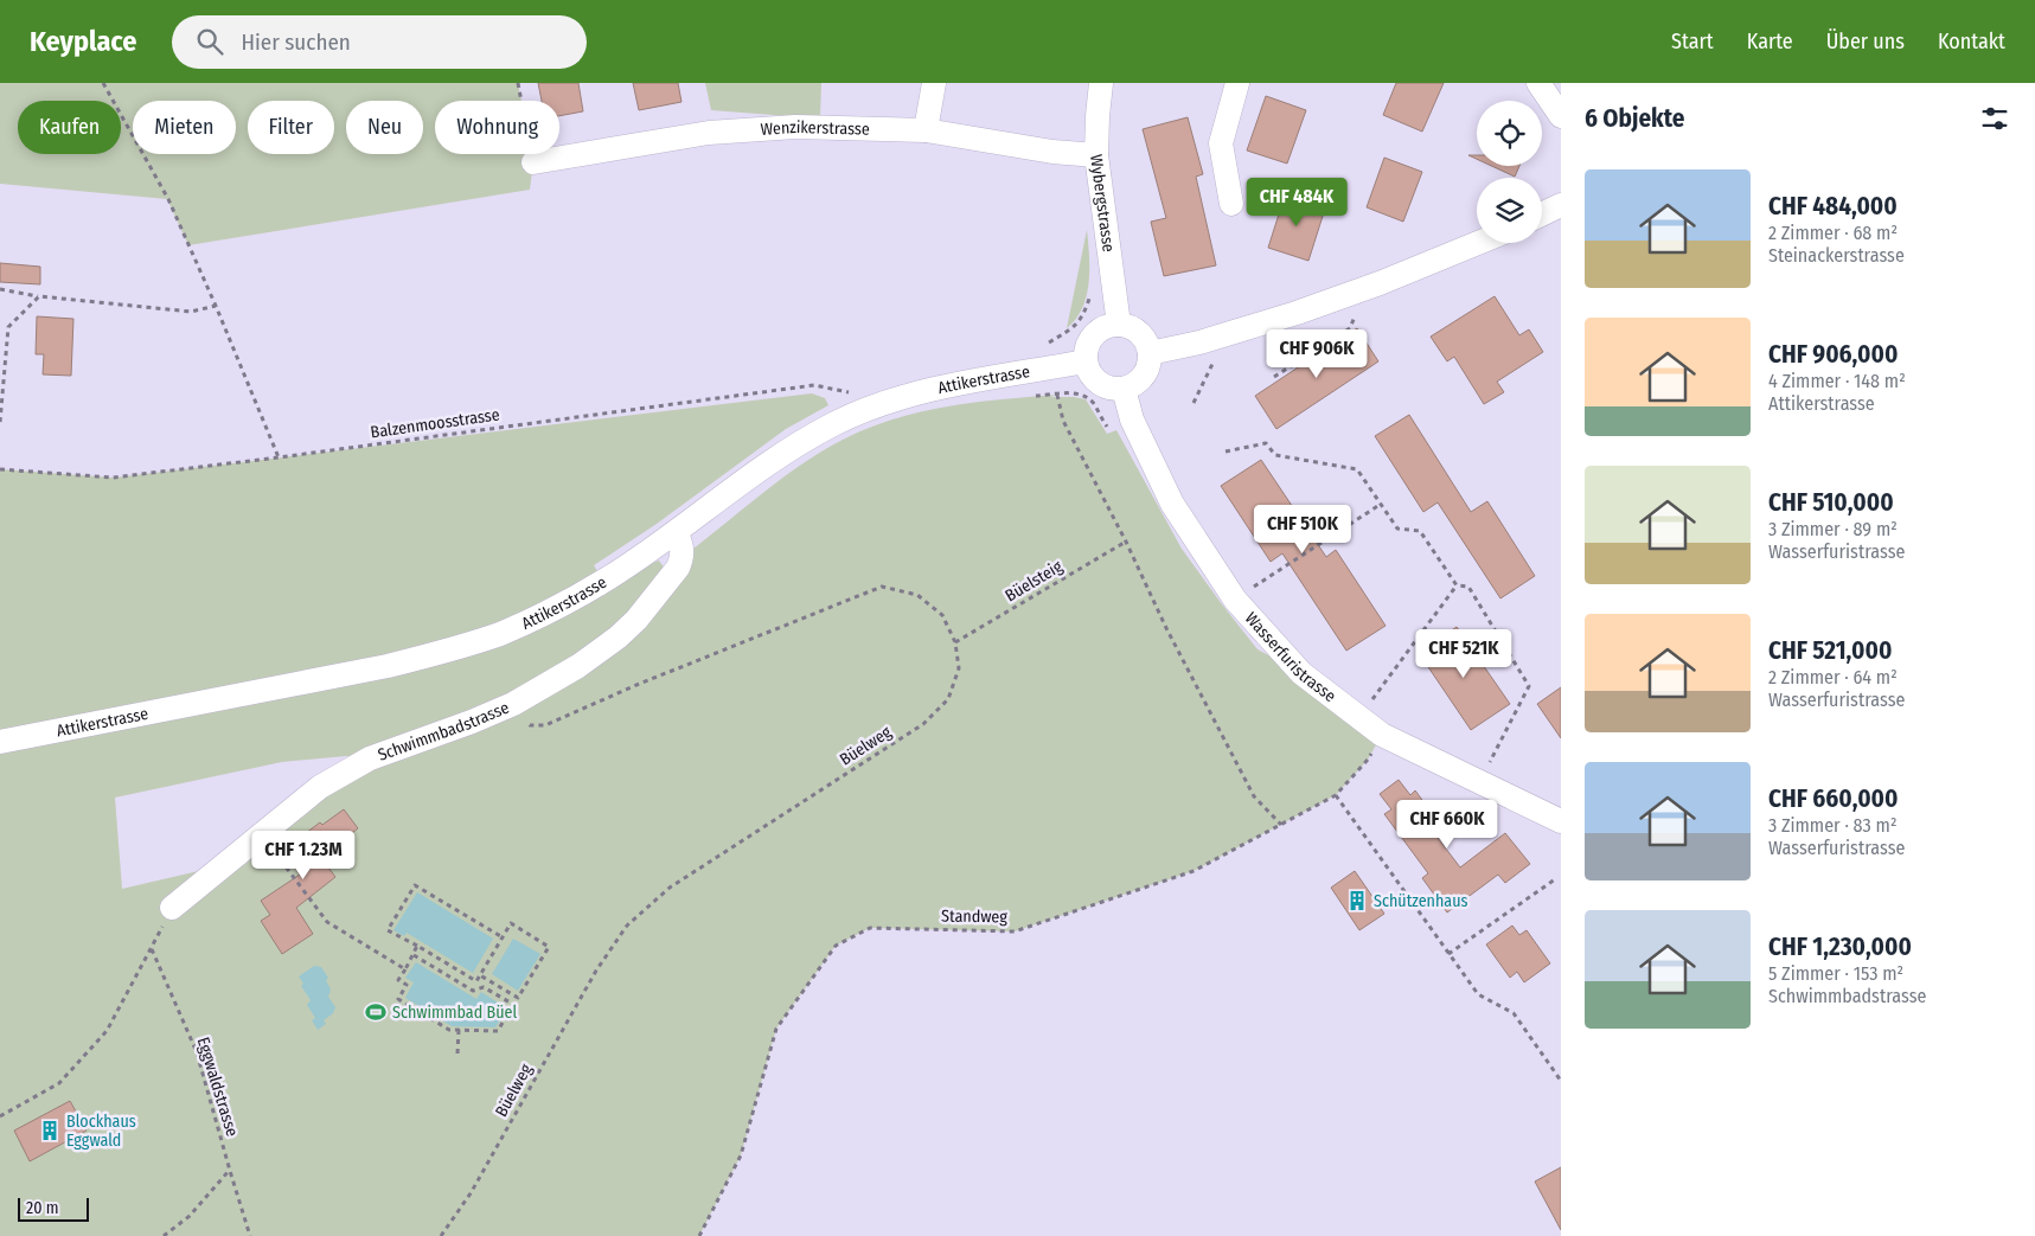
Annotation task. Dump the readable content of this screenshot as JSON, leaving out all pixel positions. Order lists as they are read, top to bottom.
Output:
{
  "streets": {
    "street": [
      "Wenzikerstrasse",
      "Wybergstrasse",
      "Attikerstrasse",
      "Wasserfuristrasse",
      "Schwimmbadstrasse"
    ],
    "path": [
      "Balzenmoosstrasse",
      "Büelsteig",
      "Büelweg",
      "Standweg",
      "Eggwaldstrasse"
    ]
  },
  "crossings": [
    ["Wenzikerstrasse", "Wybergstrasse"],
    ["Wybergstrasse", "Attikerstrasse"],
    ["Wybergstrasse", "Wasserfuristrasse"],
    ["Attikerstrasse", "Balzenmoosstrasse"],
    ["Attikerstrasse", "Wasserfuristrasse"],
    ["Attikerstrasse", "Schwimmbadstrasse"],
    ["Büelsteig", "Büelweg"],
    ["Wasserfuristrasse", "Standweg"],
    ["Schwimmbadstrasse", "Büelweg"]
  ],
  "places": {
    "building": ["Schützenhaus", "Blockhaus Eggwald"],
    "sports": ["Schwimmbad Büel"]
  },
  "scale_bar": "20 m",
  "page": {
    "header": "Keyplace",
    "search": "Hier suchen",
    "nav": [
      "Start",
      "Karte",
      "Über uns",
      "Kontakt"
    ],
    "heading": "6 Objekte",
    "chip": [
      "Kaufen",
      "Mieten",
      "Filter",
      "Neu",
      "Wohnung"
    ],
    "list": [
      {
        "name": "CHF 484,000",
        "note": "2 Zimmer · 68 m² · Steinackerstrasse"
      },
      {
        "name": "CHF 906,000",
        "note": "4 Zimmer · 148 m² · Attikerstrasse"
      },
      {
        "name": "CHF 510,000",
        "note": "3 Zimmer · 89 m² · Wasserfuristrasse"
      },
      {
        "name": "CHF 521,000",
        "note": "2 Zimmer · 64 m² · Wasserfuristrasse"
      },
      {
        "name": "CHF 660,000",
        "note": "3 Zimmer · 83 m² · Wasserfuristrasse"
      },
      {
        "name": "CHF 1,230,000",
        "note": "5 Zimmer · 153 m² · Schwimmbadstrasse"
      }
    ],
    "price": [
      "CHF 484K",
      "CHF 906K",
      "CHF 510K",
      "CHF 521K",
      "CHF 660K",
      "CHF 1.23M"
    ],
    "scale": "20 m"
  }
}
